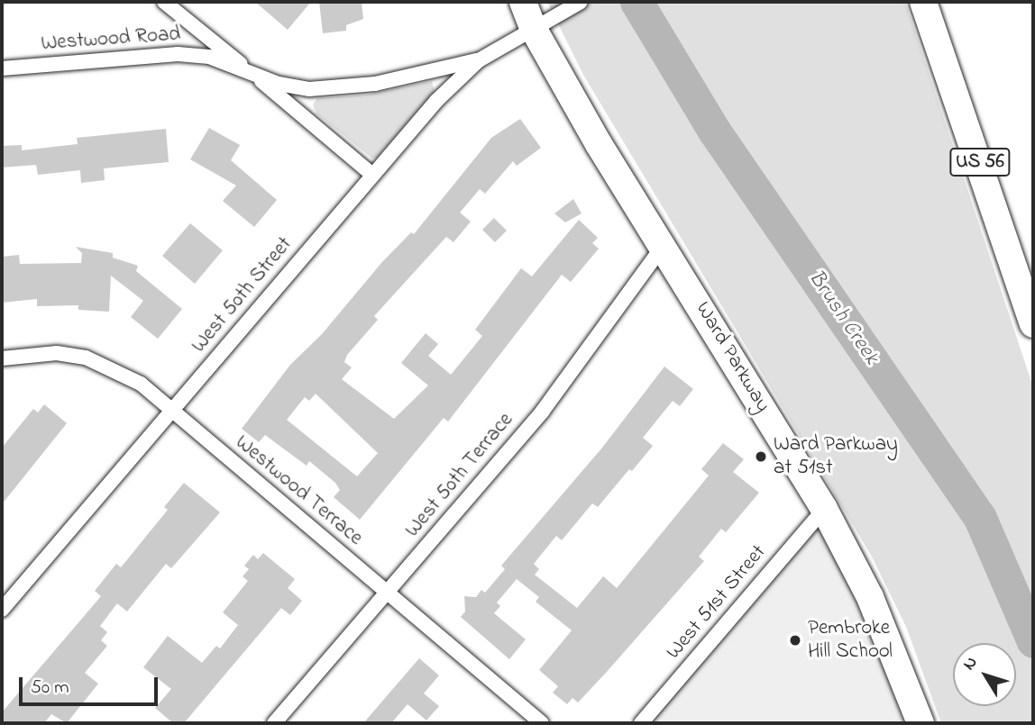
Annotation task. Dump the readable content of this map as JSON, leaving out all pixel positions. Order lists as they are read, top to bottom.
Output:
{
  "streets": {
    "highway": ["US 56", "Ward Parkway"],
    "street": [
      "Westwood Road",
      "West 50th Street",
      "West 50th Terrace",
      "Westwood Terrace",
      "West 51st Street"
    ]
  },
  "crossings": [
    ["Westwood Road", "West 50th Street"],
    ["West 50th Street", "Ward Parkway"],
    ["West 50th Street", "Westwood Terrace"],
    ["Ward Parkway", "West 50th Terrace"],
    ["Ward Parkway", "West 51st Street"],
    ["West 50th Terrace", "Westwood Terrace"]
  ],
  "water": ["Brush Creek"],
  "places": ["Ward Parkway at 51st", "Pembroke Hill School"],
  "scale_bar": "50 m",
  "north": "top left"
}
